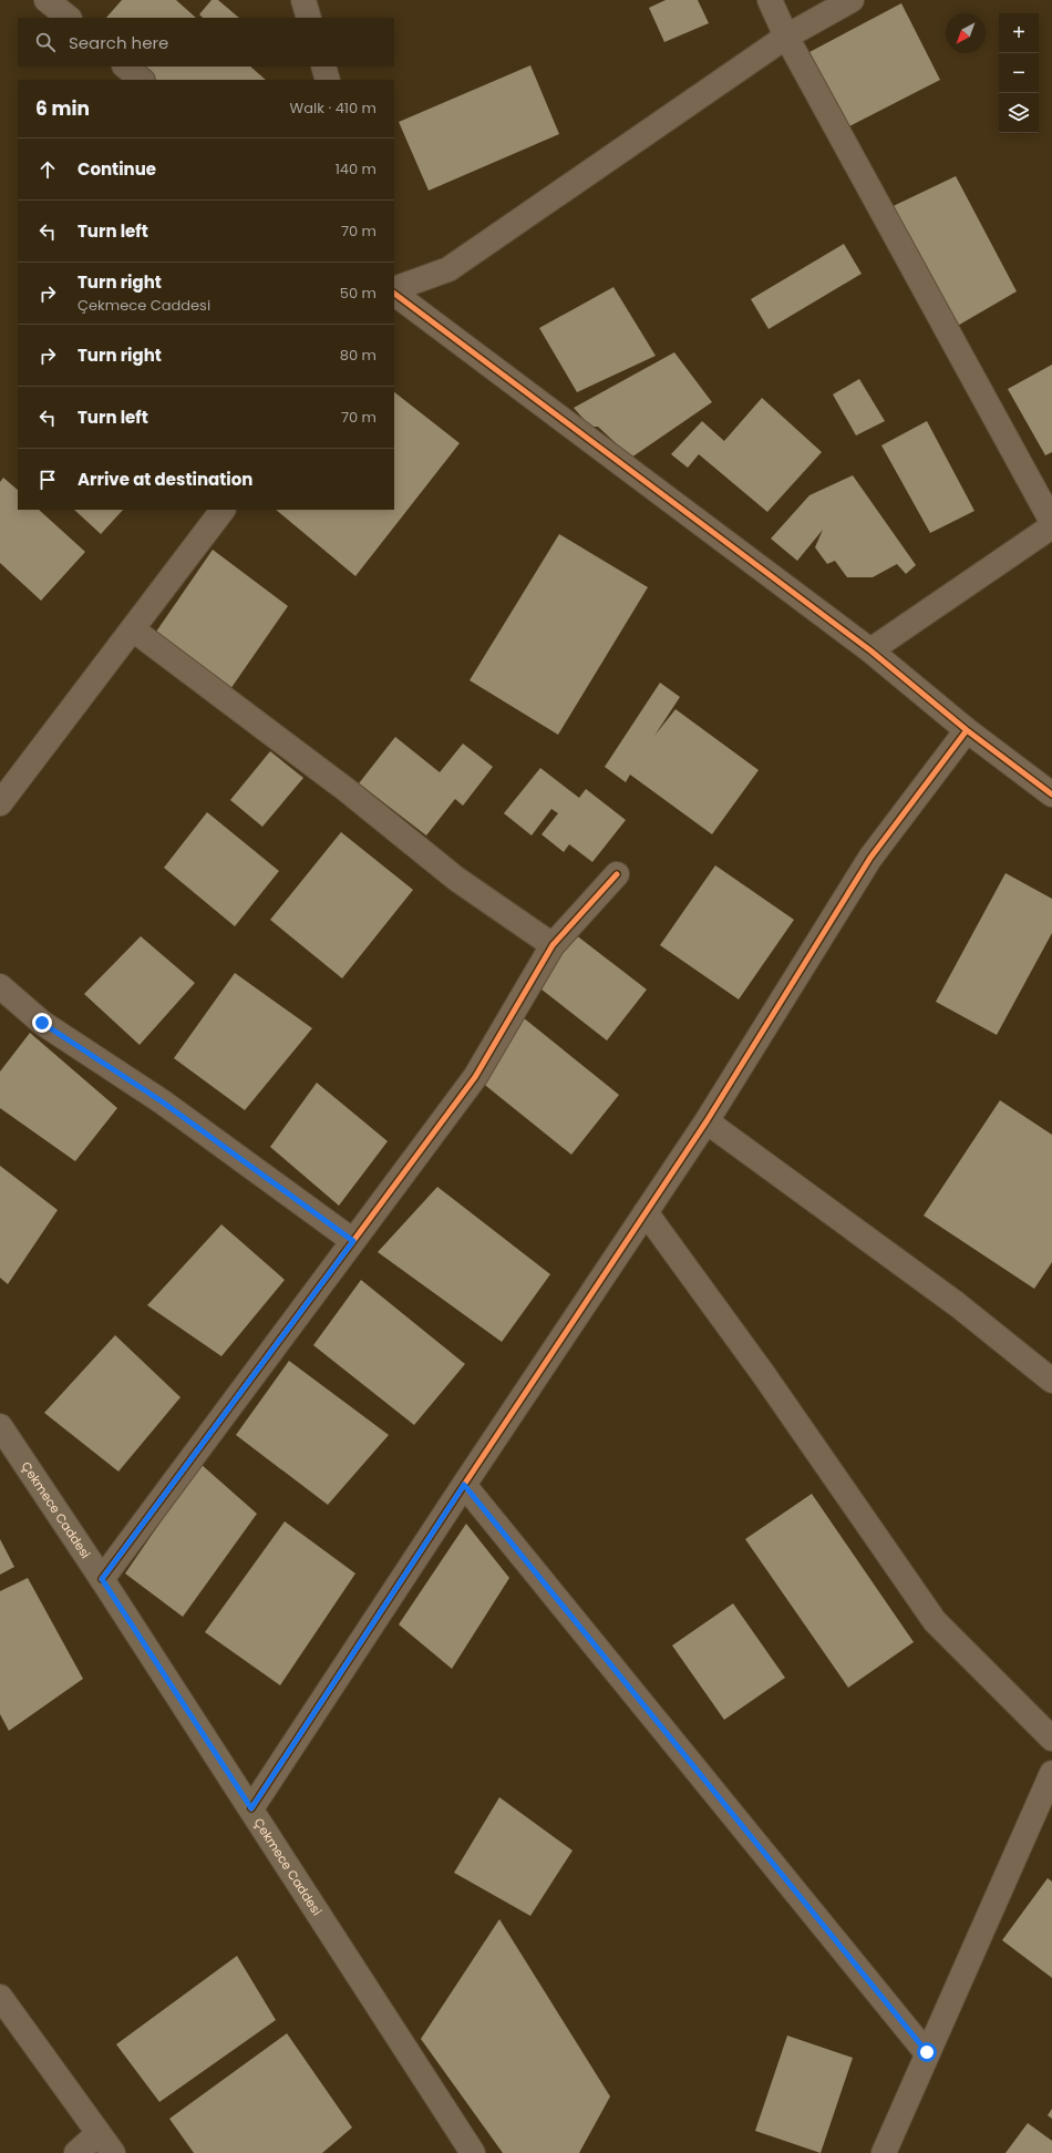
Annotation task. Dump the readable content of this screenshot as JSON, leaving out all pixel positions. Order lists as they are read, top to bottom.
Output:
{
  "streets": {
    "main road": ["Çekmece Caddesi"]
  },
  "north": "bottom left",
  "page": {
    "map_buttons": ["+", "−"],
    "search": "Search here",
    "heading": ["6 min", "Walk · 410 m"],
    "list": [
      ["Continue", "140 m"],
      ["Turn left", "70 m"],
      ["Turn right", "Çekmece Caddesi", "50 m"],
      ["Turn right", "80 m"],
      ["Turn left", "70 m"],
      "Arrive at destination"
    ]
  }
}
